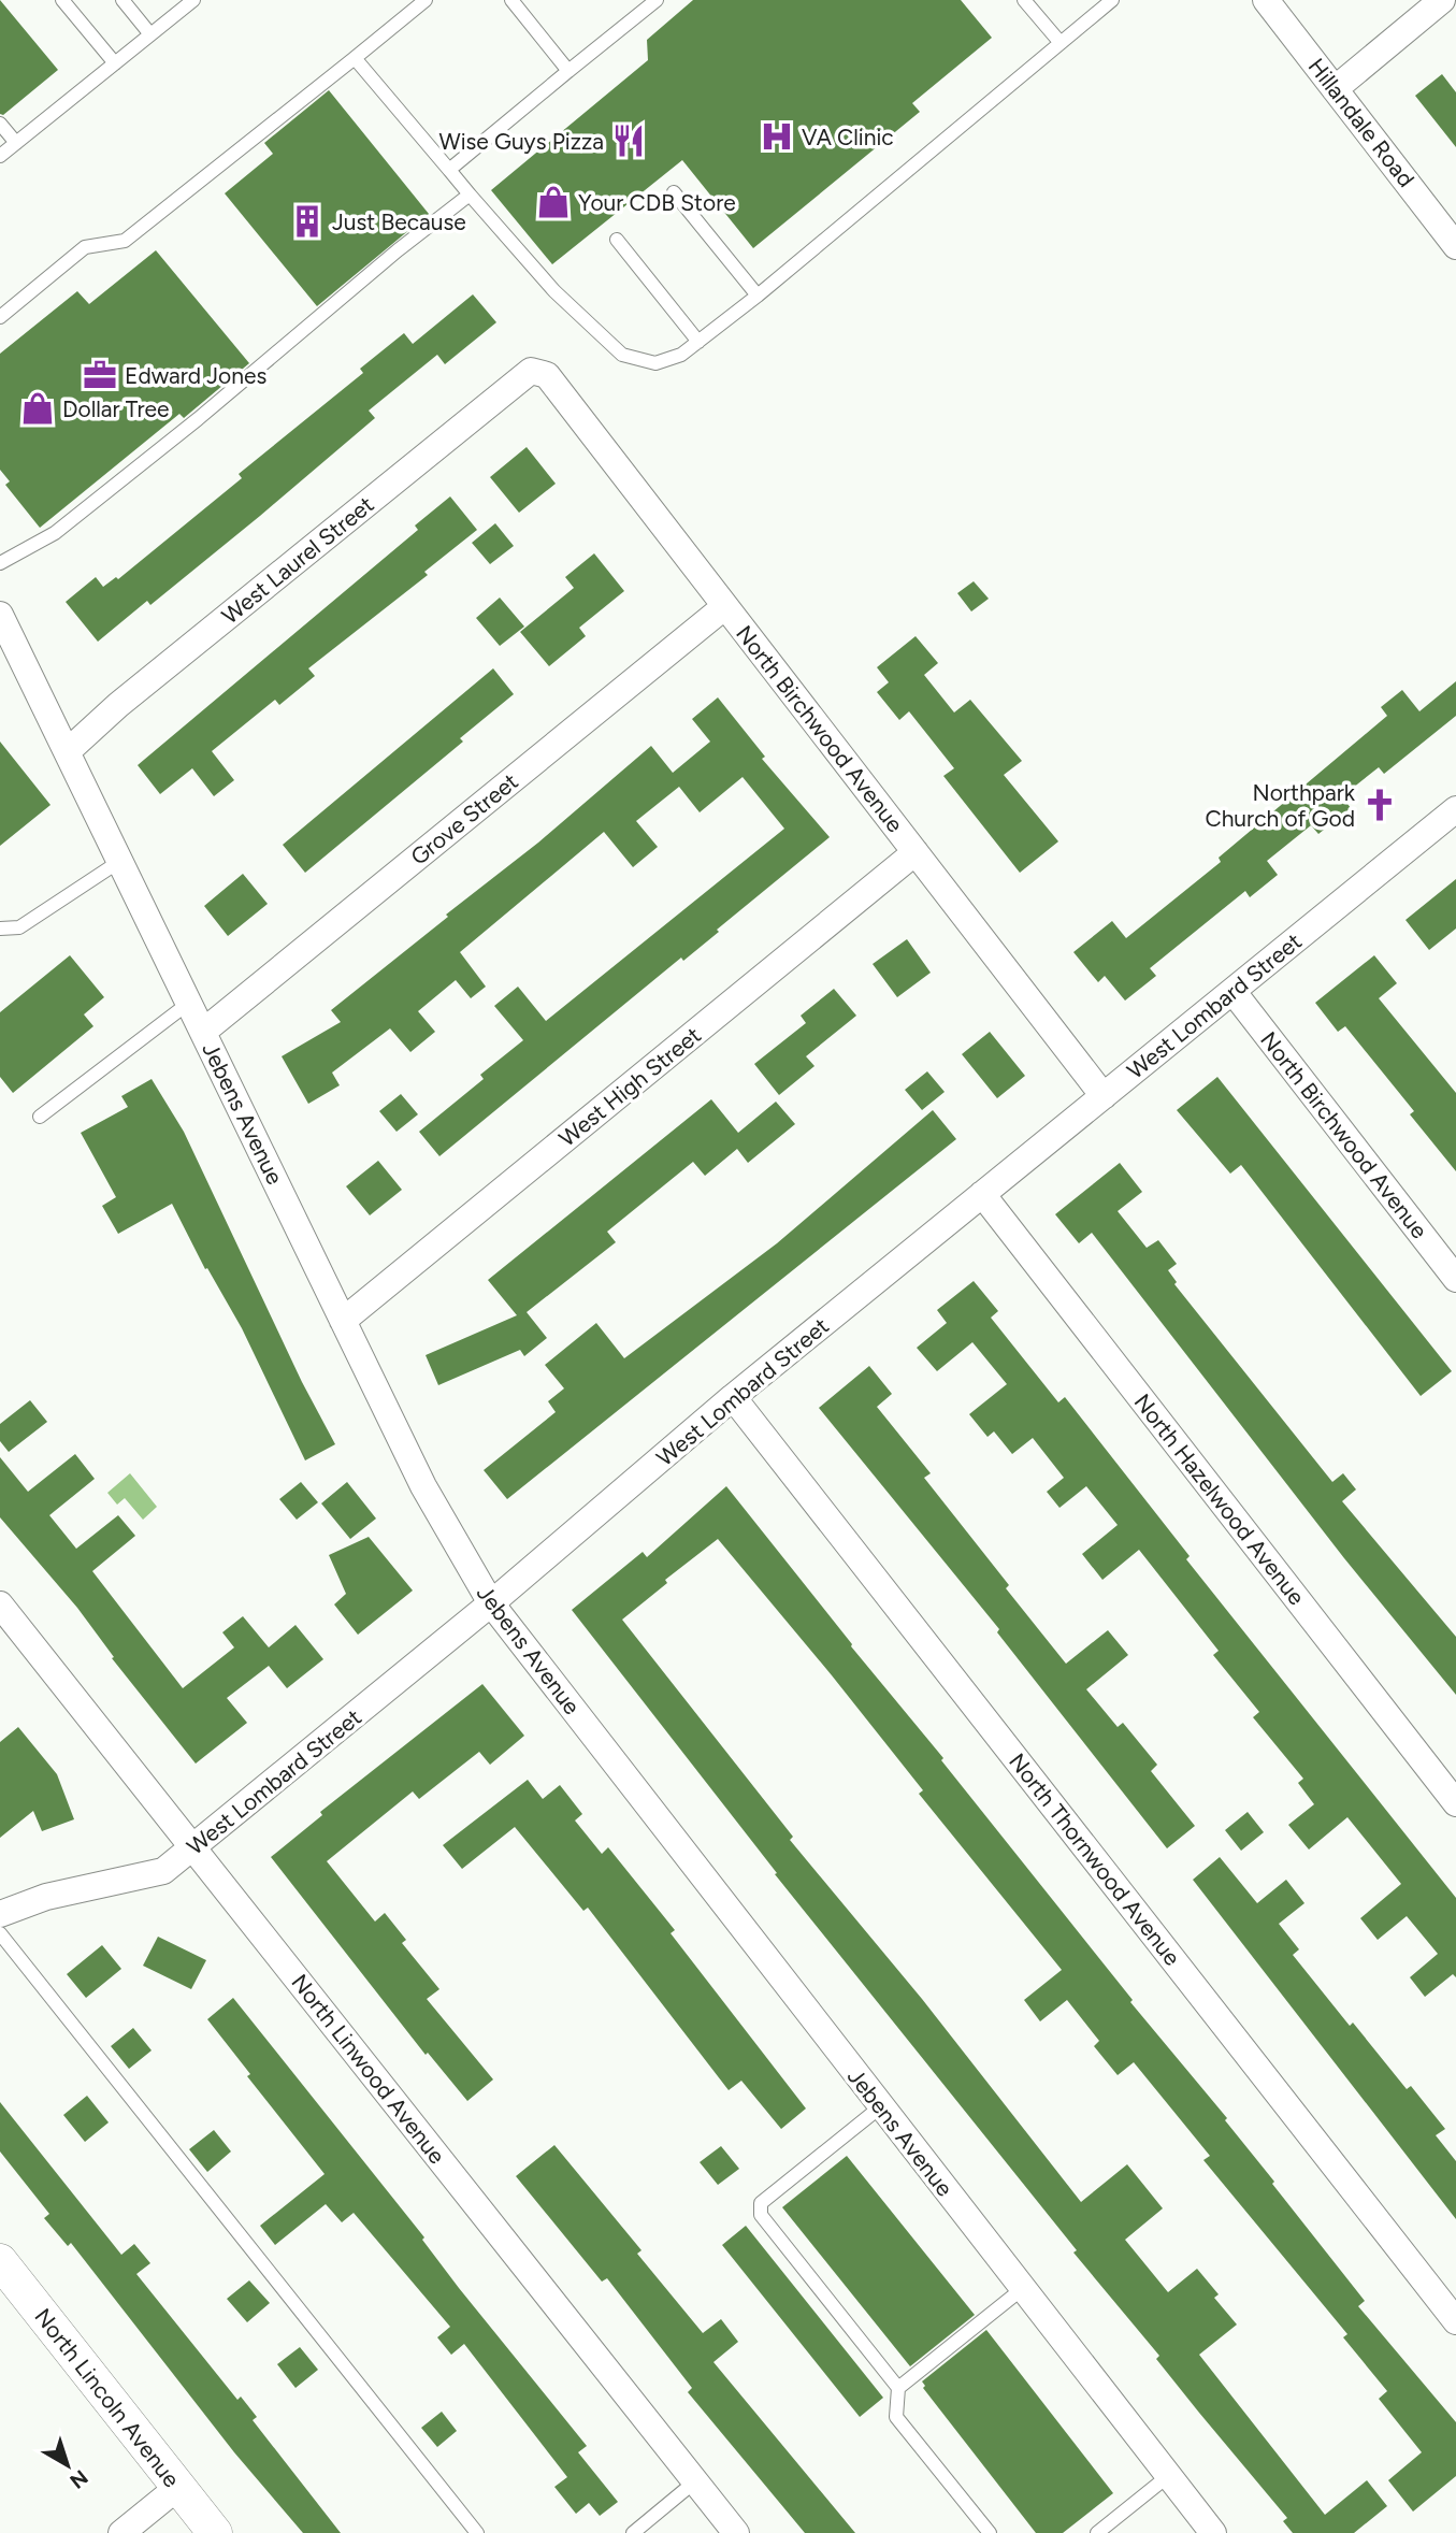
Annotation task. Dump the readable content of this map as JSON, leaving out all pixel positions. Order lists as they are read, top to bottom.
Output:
{
  "streets": {
    "street": [
      "Hillandale Road",
      "West Laurel Street",
      "North Birchwood Avenue",
      "Grove Street",
      "West Lombard Street",
      "West High Street",
      "Jebens Avenue",
      "North Hazelwood Avenue",
      "North Thornwood Avenue",
      "North Linwood Avenue",
      "North Lincoln Avenue"
    ]
  },
  "crossings": [
    ["West Laurel Street", "North Birchwood Avenue"],
    ["West Laurel Street", "Jebens Avenue"],
    ["North Birchwood Avenue", "Grove Street"],
    ["North Birchwood Avenue", "West Lombard Street"],
    ["North Birchwood Avenue", "West High Street"],
    ["Grove Street", "Jebens Avenue"],
    ["West Lombard Street", "Jebens Avenue"],
    ["West Lombard Street", "North Hazelwood Avenue"],
    ["West Lombard Street", "North Thornwood Avenue"],
    ["West Lombard Street", "North Linwood Avenue"],
    ["West High Street", "Jebens Avenue"]
  ],
  "places": {
    "hospital": ["VA Clinic"],
    "restaurant": ["Wise Guys Pizza"],
    "shop": ["Your CDB Store", "Dollar Tree"],
    "building": ["Just Because"],
    "office": ["Edward Jones"],
    "church": ["Northpark Church of God"]
  },
  "north": "bottom right"
}
